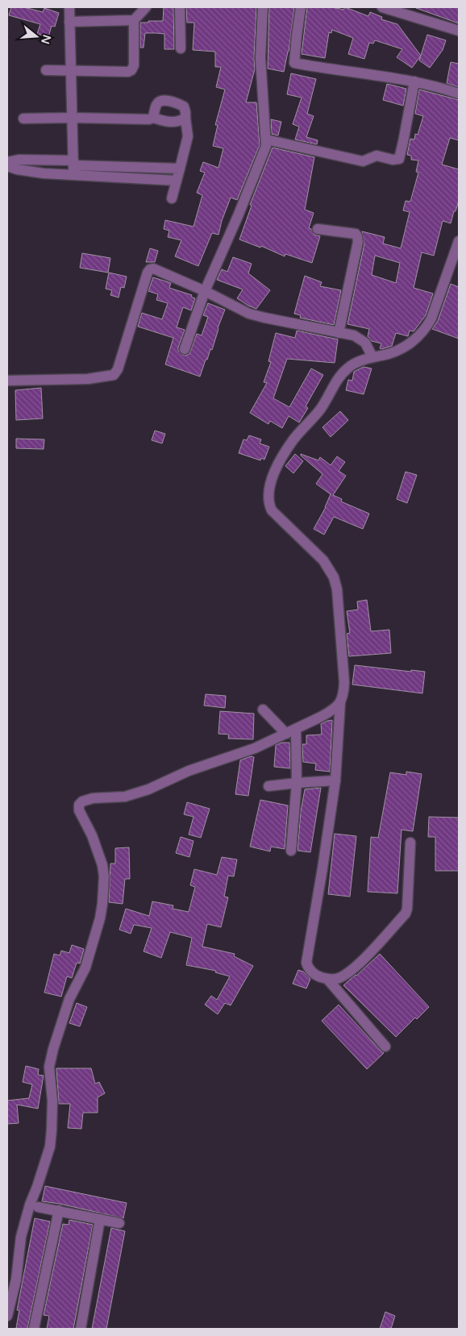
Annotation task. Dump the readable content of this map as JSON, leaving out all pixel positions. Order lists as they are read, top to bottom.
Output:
{
  "north": "right"
}
